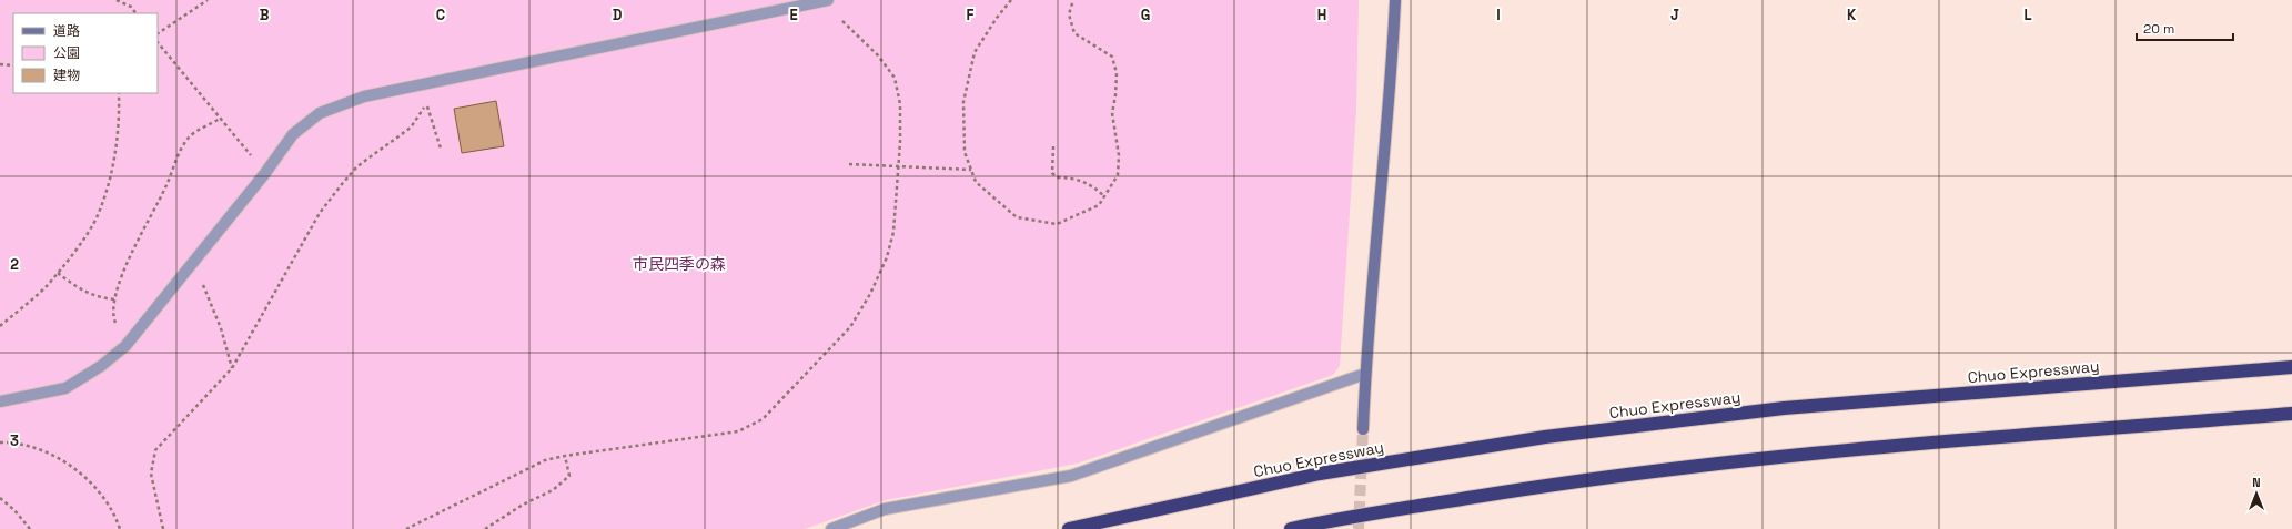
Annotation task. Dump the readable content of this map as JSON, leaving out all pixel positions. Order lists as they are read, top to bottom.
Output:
{
  "streets": {
    "highway": ["Chuo Expressway"]
  },
  "parks": ["市民四季の森"],
  "legend": ["道路", "公園", "建物"],
  "scale_bar": "20 m",
  "north": "top",
  "grid": {
    "columns": [
      "B",
      "C",
      "D",
      "E",
      "F",
      "G",
      "H",
      "I",
      "J",
      "K",
      "L"
    ],
    "rows": ["2", "3"]
  }
}
